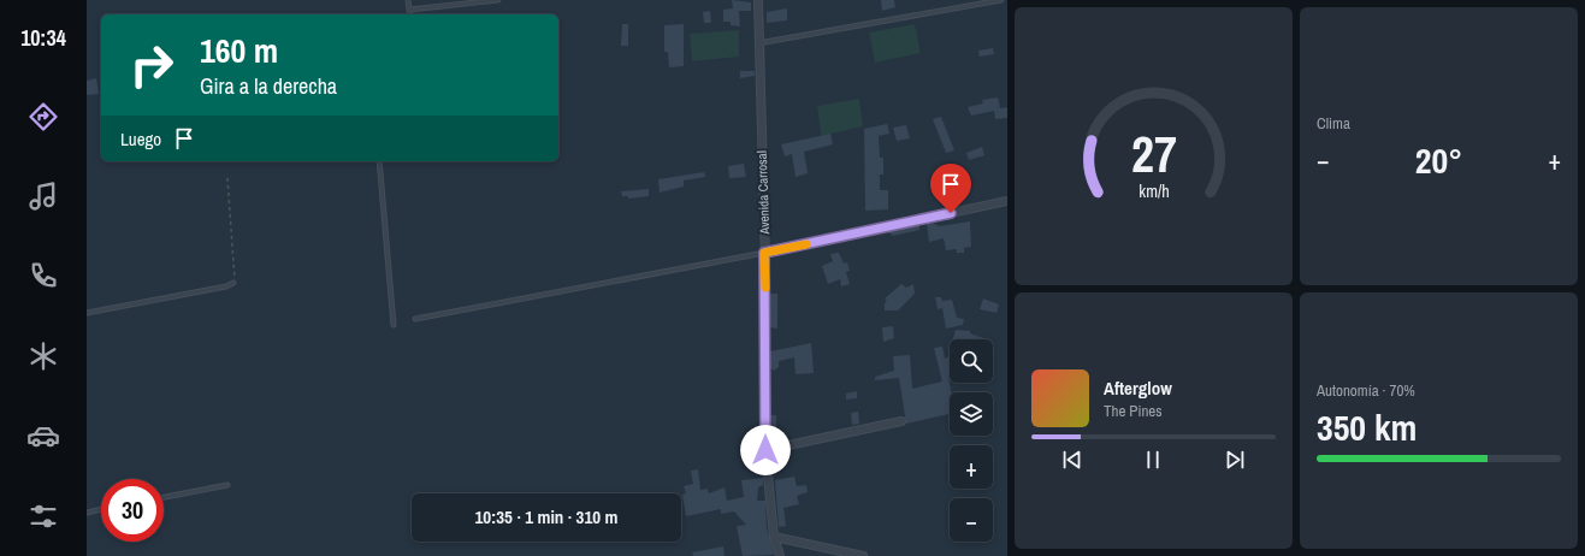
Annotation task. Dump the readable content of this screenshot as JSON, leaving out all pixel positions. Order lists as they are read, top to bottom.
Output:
{
  "streets": {
    "street": ["Avenida Carrosal"]
  },
  "page": {
    "tabs": "10:34",
    "tile": [
      "Clima",
      ["Autonomía · 70%", "350 km"]
    ],
    "turn": ["160 m", "Gira a la derecha"],
    "then": "Luego",
    "heat": ["−", "20°", "+"],
    "map_buttons": ["+", "−"],
    "song": ["Afterglow", "The Pines"],
    "limit": "30",
    "trip": "10:35 · 1 min · 310 m",
    "gauge": ["27", "km/h"]
  }
}
